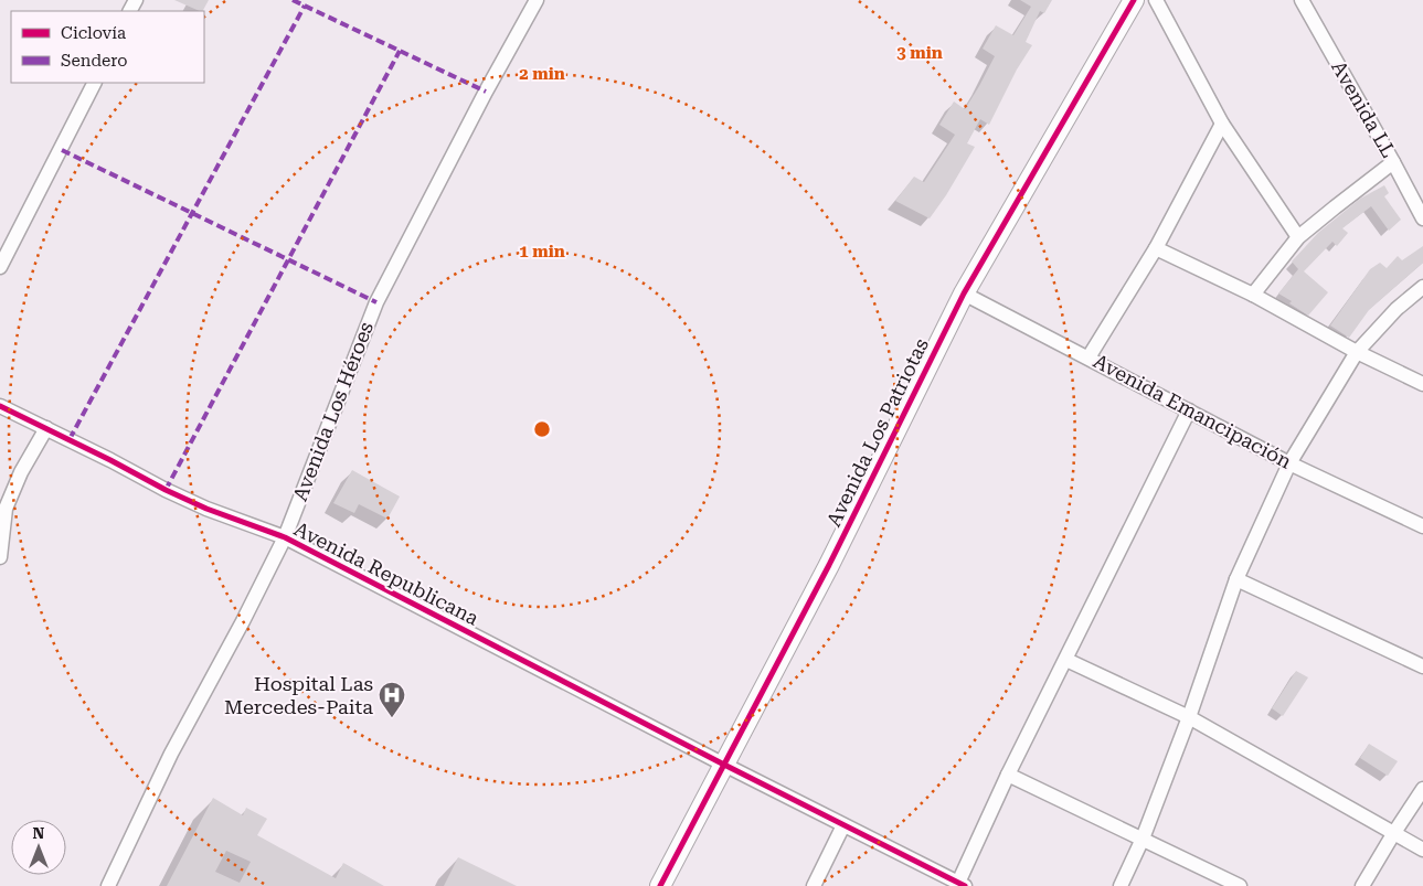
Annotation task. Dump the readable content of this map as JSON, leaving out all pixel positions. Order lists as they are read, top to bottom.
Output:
{
  "streets": {
    "street": [
      "Avenida LL",
      "Avenida Los Héroes",
      "Avenida Emancipación",
      "Avenida Los Patriotas",
      "Avenida Republicana"
    ]
  },
  "crossings": [
    ["Avenida Los Héroes", "Avenida Republicana"],
    ["Avenida Emancipación", "Avenida Los Patriotas"],
    ["Avenida Los Patriotas", "Avenida Republicana"]
  ],
  "places": {
    "hospital": ["Hospital Las Mercedes-Paita"]
  },
  "legend": ["Ciclovía", "Sendero"],
  "north": "top",
  "rings": ["3 min", "2 min", "1 min"]
}
